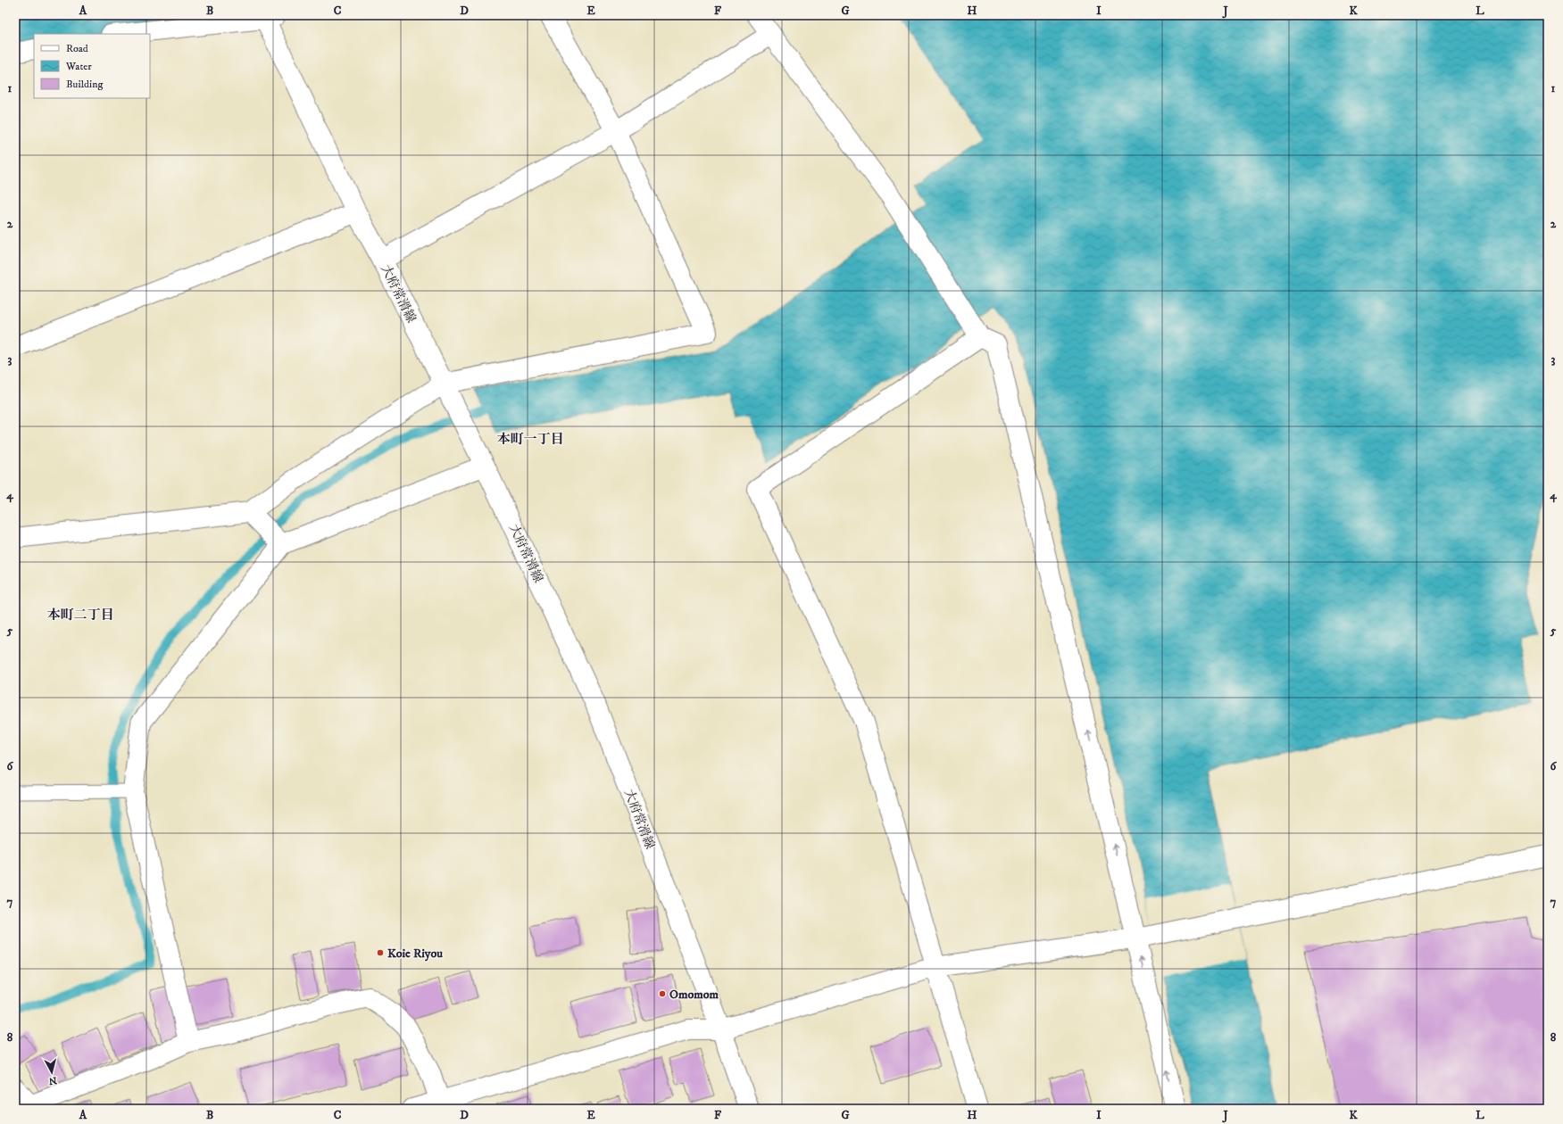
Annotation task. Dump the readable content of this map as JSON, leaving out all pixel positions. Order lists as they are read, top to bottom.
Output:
{
  "streets": {
    "street": ["大府常滑線"]
  },
  "districts": ["本町一丁目", "本町二丁目"],
  "places": ["Koie Riyou", "Omomom"],
  "legend": ["Road", "Water", "Building"],
  "north": "bottom",
  "grid": {
    "columns": [
      "A",
      "B",
      "C",
      "D",
      "E",
      "F",
      "G",
      "H",
      "I",
      "J",
      "K",
      "L"
    ],
    "rows": [
      "1",
      "2",
      "3",
      "4",
      "5",
      "6",
      "7",
      "8"
    ]
  }
}
